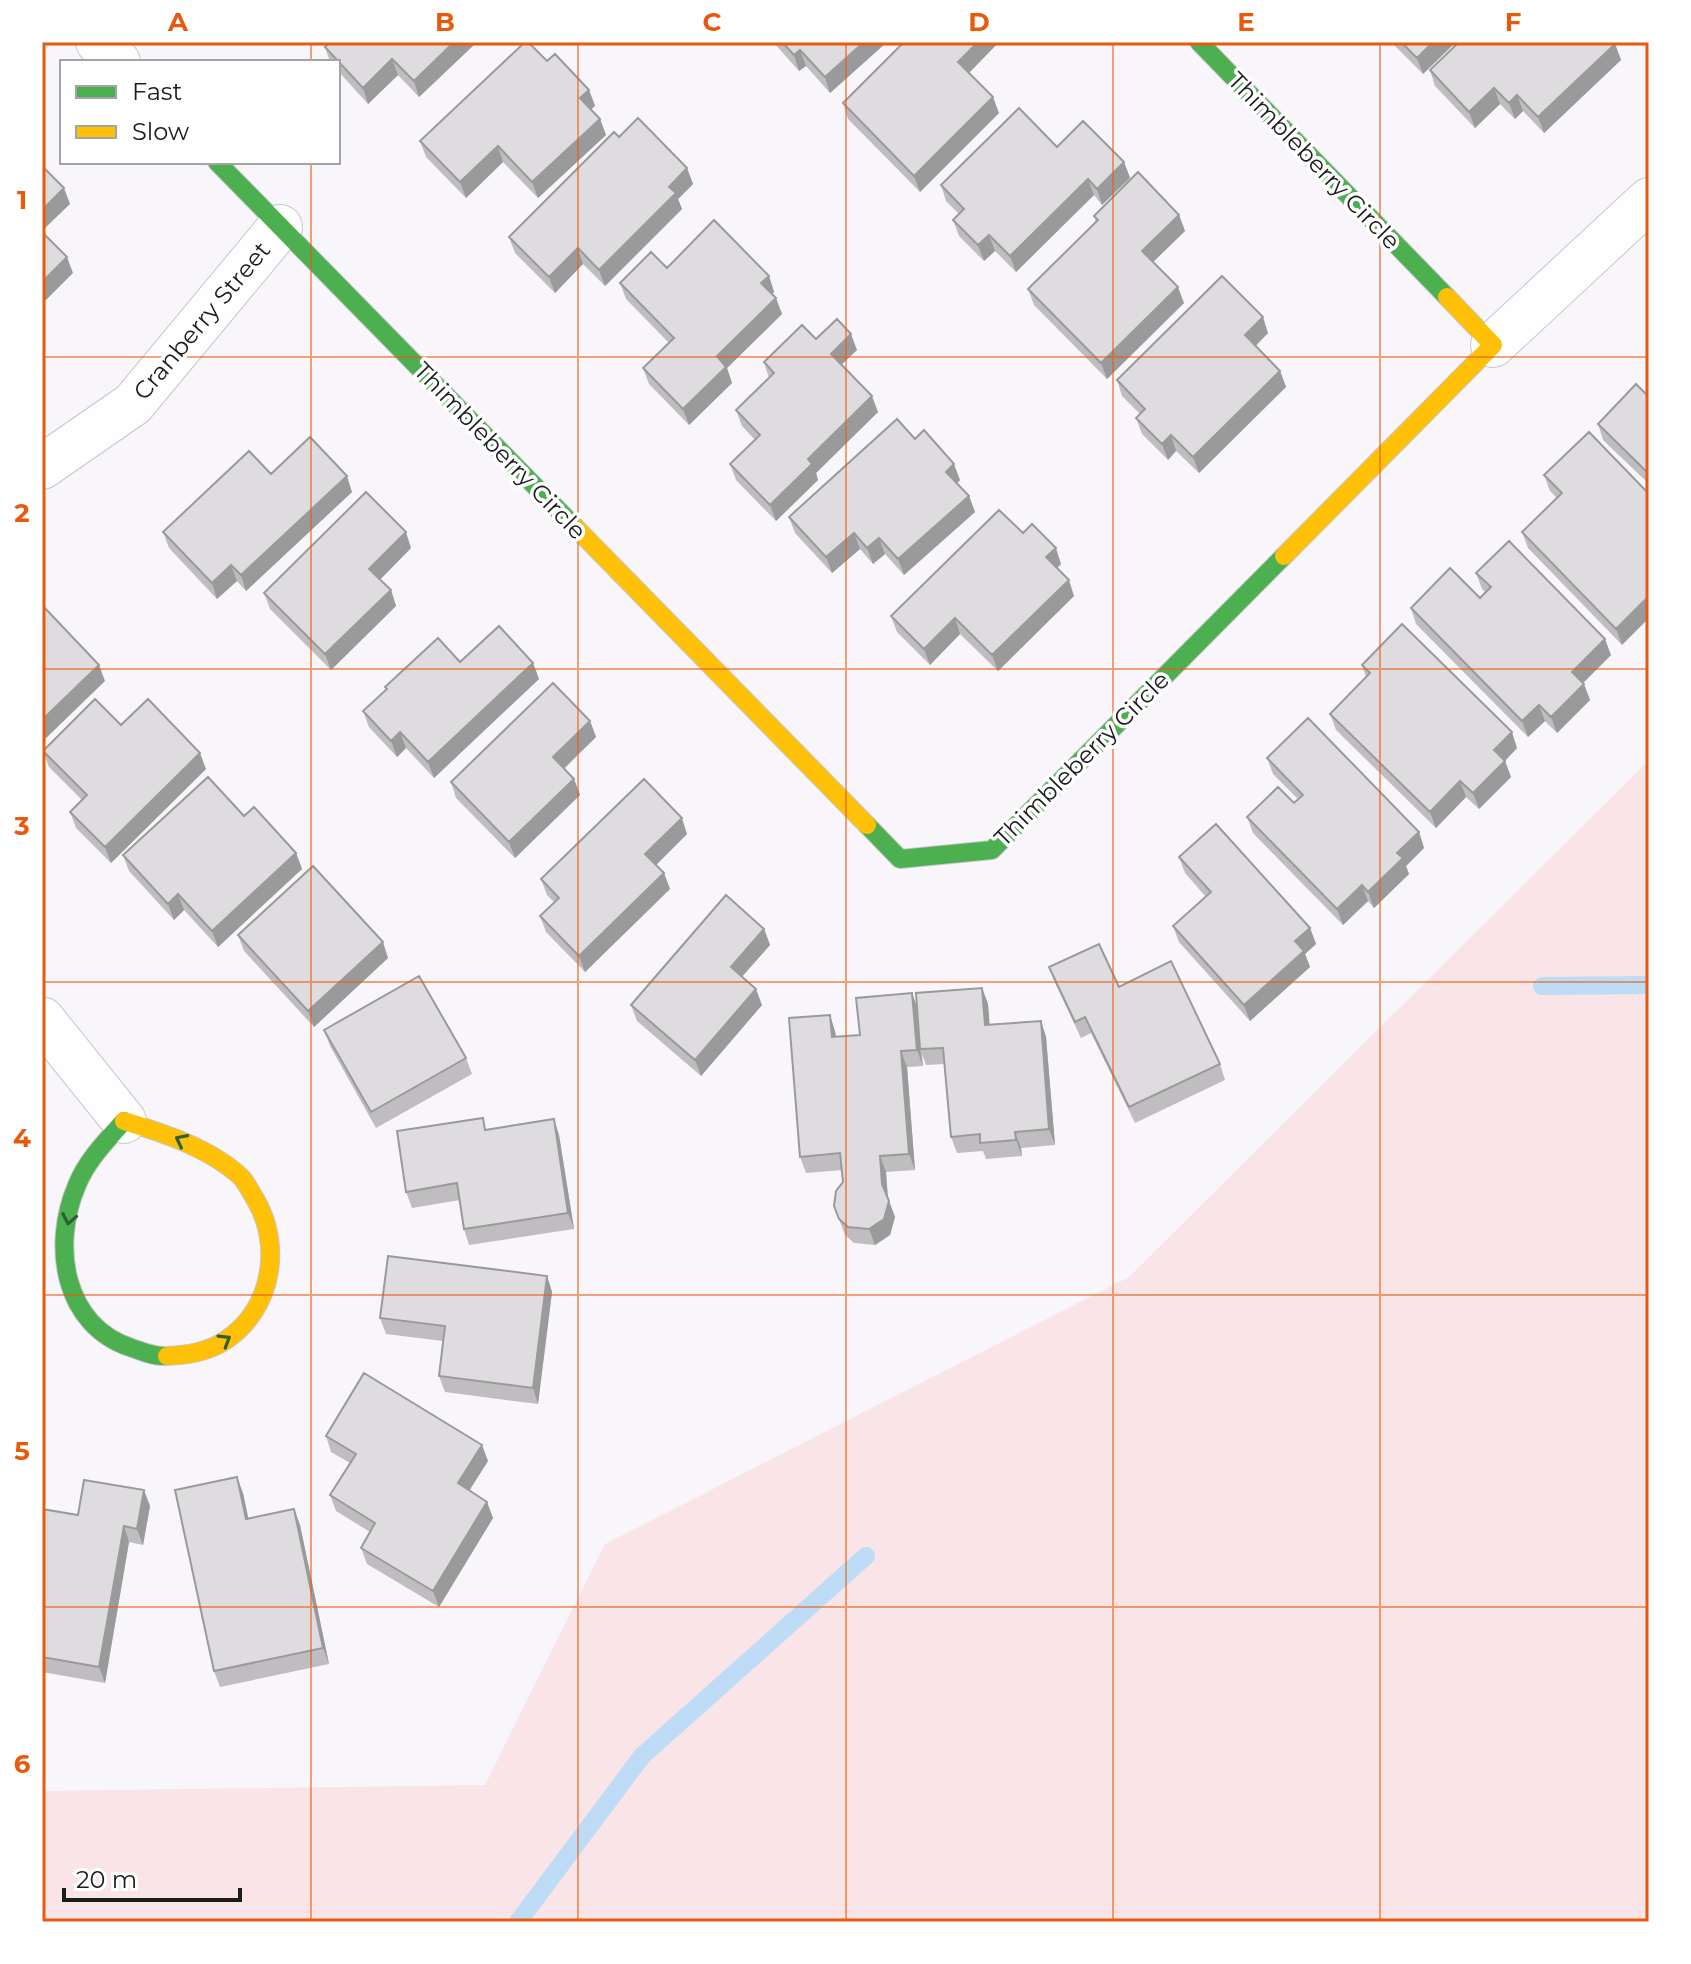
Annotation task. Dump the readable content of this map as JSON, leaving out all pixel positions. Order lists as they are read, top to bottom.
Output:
{
  "streets": {
    "street": ["Thimbleberry Circle", "Cranberry Street"]
  },
  "crossings": [
    ["Thimbleberry Circle", "Cranberry Street"]
  ],
  "legend": ["Fast", "Slow"],
  "scale_bar": "20 m",
  "grid": {
    "columns": [
      "A",
      "B",
      "C",
      "D",
      "E",
      "F"
    ],
    "rows": [
      "1",
      "2",
      "3",
      "4",
      "5",
      "6"
    ]
  }
}
